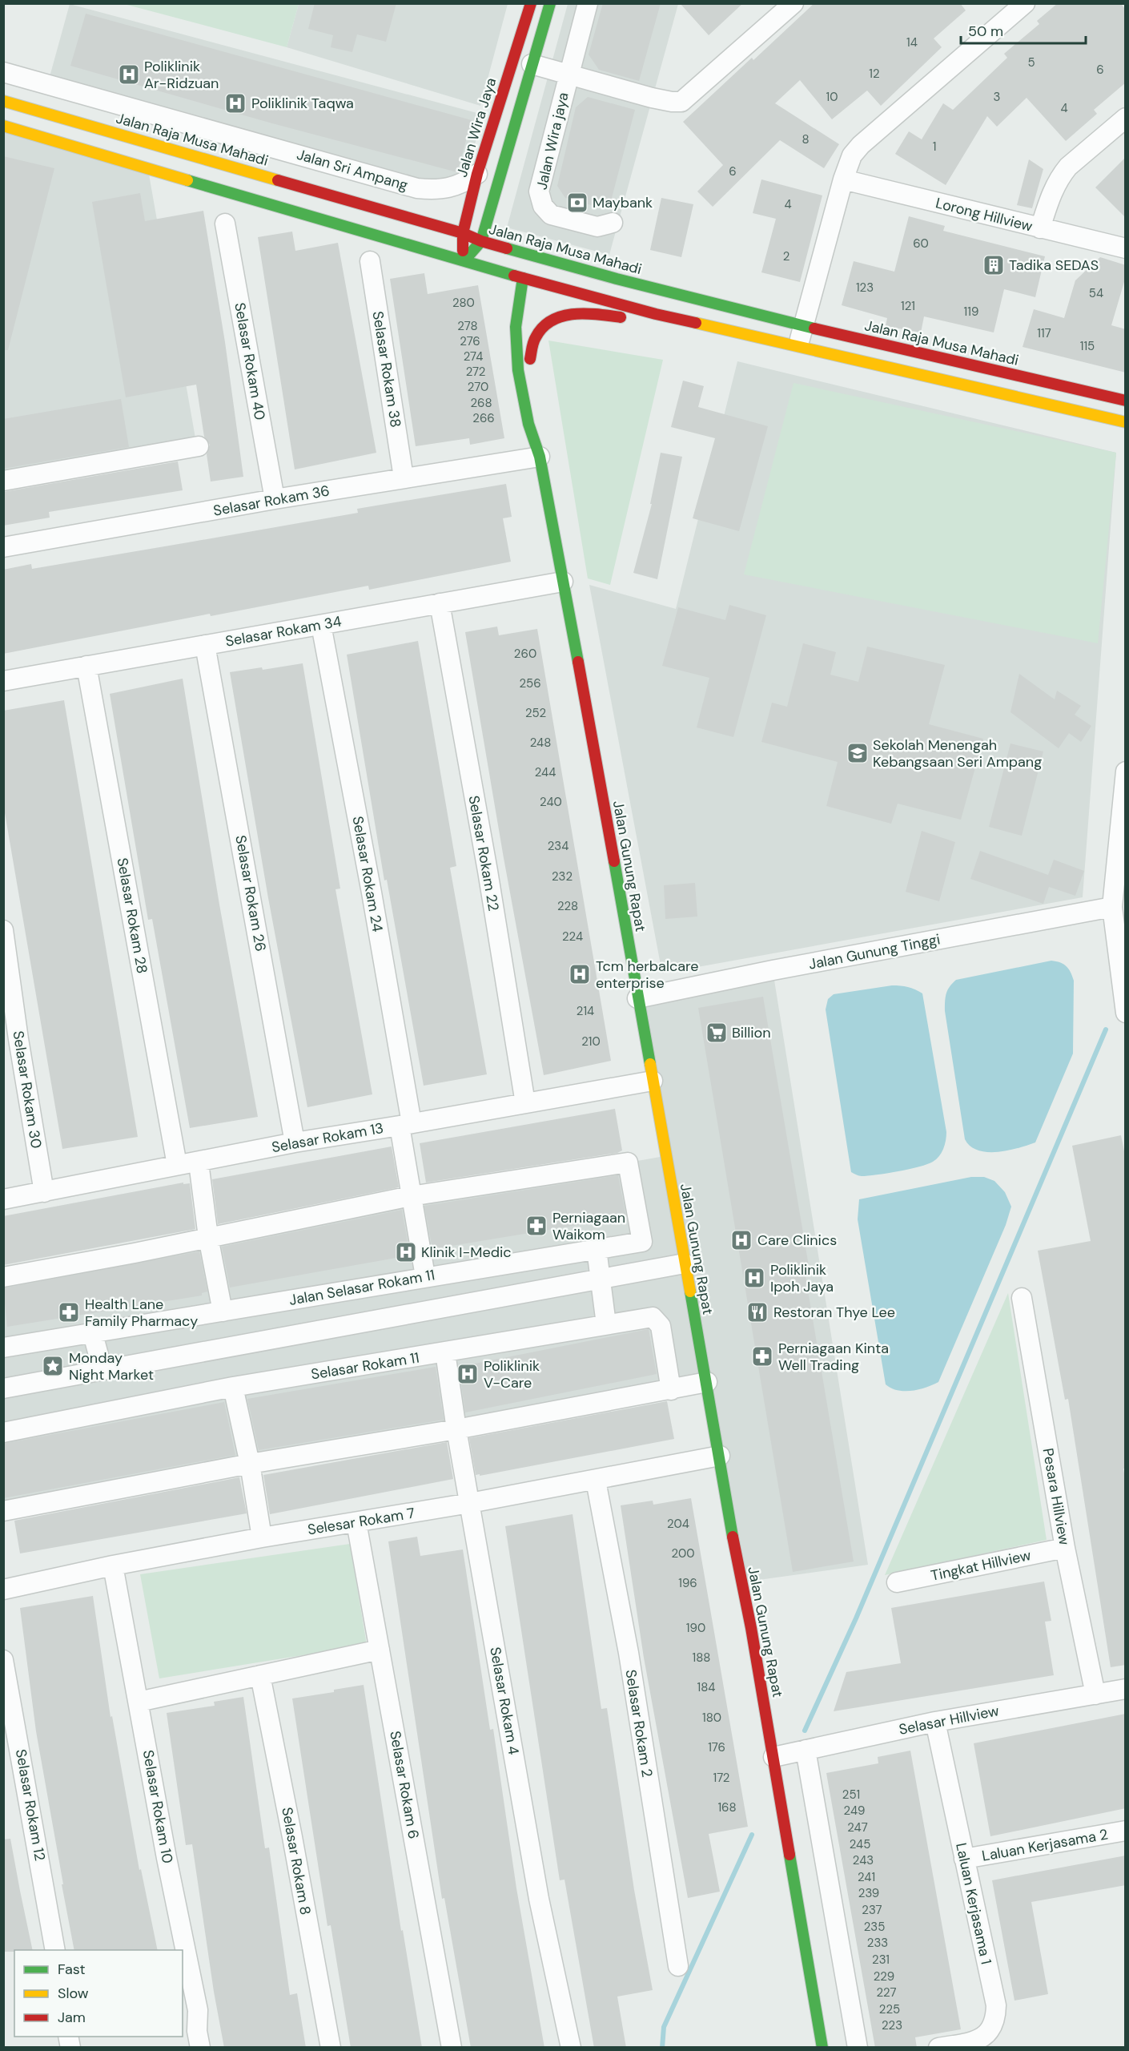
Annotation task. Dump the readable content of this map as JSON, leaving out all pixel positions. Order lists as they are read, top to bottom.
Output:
{
  "streets": {
    "main road": ["Jalan Wira Jaya", "Jalan Raja Musa Mahadi", "Jalan Gunung Rapat"],
    "street": [
      "Jalan Wira jaya",
      "Jalan Sri Ampang",
      "Lorong Hillview",
      "Selasar Rokam 40",
      "Selasar Rokam 38",
      "Selasar Rokam 36",
      "Selasar Rokam 34",
      "Selasar Rokam 22",
      "Selasar Rokam 24",
      "Selasar Rokam 26",
      "Selasar Rokam 28",
      "Jalan Gunung Tinggi",
      "Selasar Rokam 30",
      "Selasar Rokam 13",
      "Jalan Selasar Rokam 11",
      "Selasar Rokam 11",
      "Pesara Hillview",
      "Selesar Rokam 7",
      "Tingkat Hillview",
      "Selasar Rokam 4",
      "Selasar Hillview",
      "Selasar Rokam 2",
      "Selasar Rokam 6",
      "Selasar Rokam 12",
      "Selasar Rokam 10",
      "Laluan Kerjasama 2",
      "Selasar Rokam 8",
      "Laluan Kerjasama 1"
    ]
  },
  "crossings": [
    ["Jalan Wira Jaya", "Jalan Raja Musa Mahadi"],
    ["Jalan Wira Jaya", "Jalan Sri Ampang"],
    ["Selasar Rokam 40", "Selasar Rokam 36"],
    ["Selasar Rokam 38", "Selasar Rokam 36"],
    ["Selasar Rokam 36", "Jalan Gunung Rapat"],
    ["Selasar Rokam 34", "Selasar Rokam 22"],
    ["Selasar Rokam 34", "Jalan Gunung Rapat"],
    ["Selasar Rokam 34", "Selasar Rokam 24"],
    ["Selasar Rokam 34", "Selasar Rokam 26"],
    ["Selasar Rokam 34", "Selasar Rokam 28"],
    ["Selasar Rokam 22", "Selasar Rokam 13"],
    ["Jalan Gunung Rapat", "Jalan Gunung Tinggi"],
    ["Jalan Gunung Rapat", "Selasar Rokam 13"],
    ["Jalan Gunung Rapat", "Selesar Rokam 7"],
    ["Jalan Gunung Rapat", "Selasar Hillview"],
    ["Selasar Rokam 24", "Selasar Rokam 13"],
    ["Selasar Rokam 24", "Jalan Selasar Rokam 11"],
    ["Selasar Rokam 26", "Selasar Rokam 13"],
    ["Selasar Rokam 28", "Selasar Rokam 13"],
    ["Selasar Rokam 30", "Selasar Rokam 13"],
    ["Selasar Rokam 11", "Selasar Rokam 4"],
    ["Pesara Hillview", "Tingkat Hillview"],
    ["Pesara Hillview", "Selasar Hillview"],
    ["Selesar Rokam 7", "Selasar Rokam 4"],
    ["Selesar Rokam 7", "Selasar Rokam 2"],
    ["Selesar Rokam 7", "Selasar Rokam 6"],
    ["Selesar Rokam 7", "Selasar Rokam 10"],
    ["Selasar Hillview", "Laluan Kerjasama 1"],
    ["Laluan Kerjasama 2", "Laluan Kerjasama 1"]
  ],
  "places": {
    "hospital": [
      "Poliklinik Ar-Ridzuan",
      "Poliklinik Taqwa",
      "Tcm herbalcare enterprise",
      "Care Clinics",
      "Klinik I-Medic",
      "Poliklinik Ipoh Jaya",
      "Poliklinik V-Care"
    ],
    "bank": ["Maybank"],
    "building": ["Tadika SEDAS"],
    "school or university": ["Sekolah Menengah Kebangsaan Seri Ampang"],
    "supermarket": ["Billion"],
    "pharmacy": ["Perniagaan Waikom", "Health Lane Family Pharmacy", "Perniagaan Kinta Well Trading"],
    "restaurant": ["Restoran Thye Lee"],
    "place": ["Monday Night Market"]
  },
  "house_numbers": [
    "14",
    "5",
    "6",
    "12",
    "10",
    "3",
    "4",
    "8",
    "1",
    "6",
    "4",
    "60",
    "2",
    "123",
    "54",
    "280",
    "121",
    "119",
    "278",
    "117",
    "276",
    "115",
    "274",
    "272",
    "270",
    "268",
    "266",
    "260",
    "256",
    "252",
    "248",
    "244",
    "240",
    "234",
    "232",
    "228",
    "224",
    "214",
    "210",
    "204",
    "200",
    "196",
    "190",
    "188",
    "184",
    "180",
    "176",
    "172",
    "251",
    "168",
    "249",
    "247",
    "245",
    "243",
    "241",
    "239",
    "237",
    "235",
    "233",
    "231",
    "229",
    "227",
    "225",
    "223"
  ],
  "legend": ["Fast", "Slow", "Jam"],
  "scale_bar": "50 m"
}
